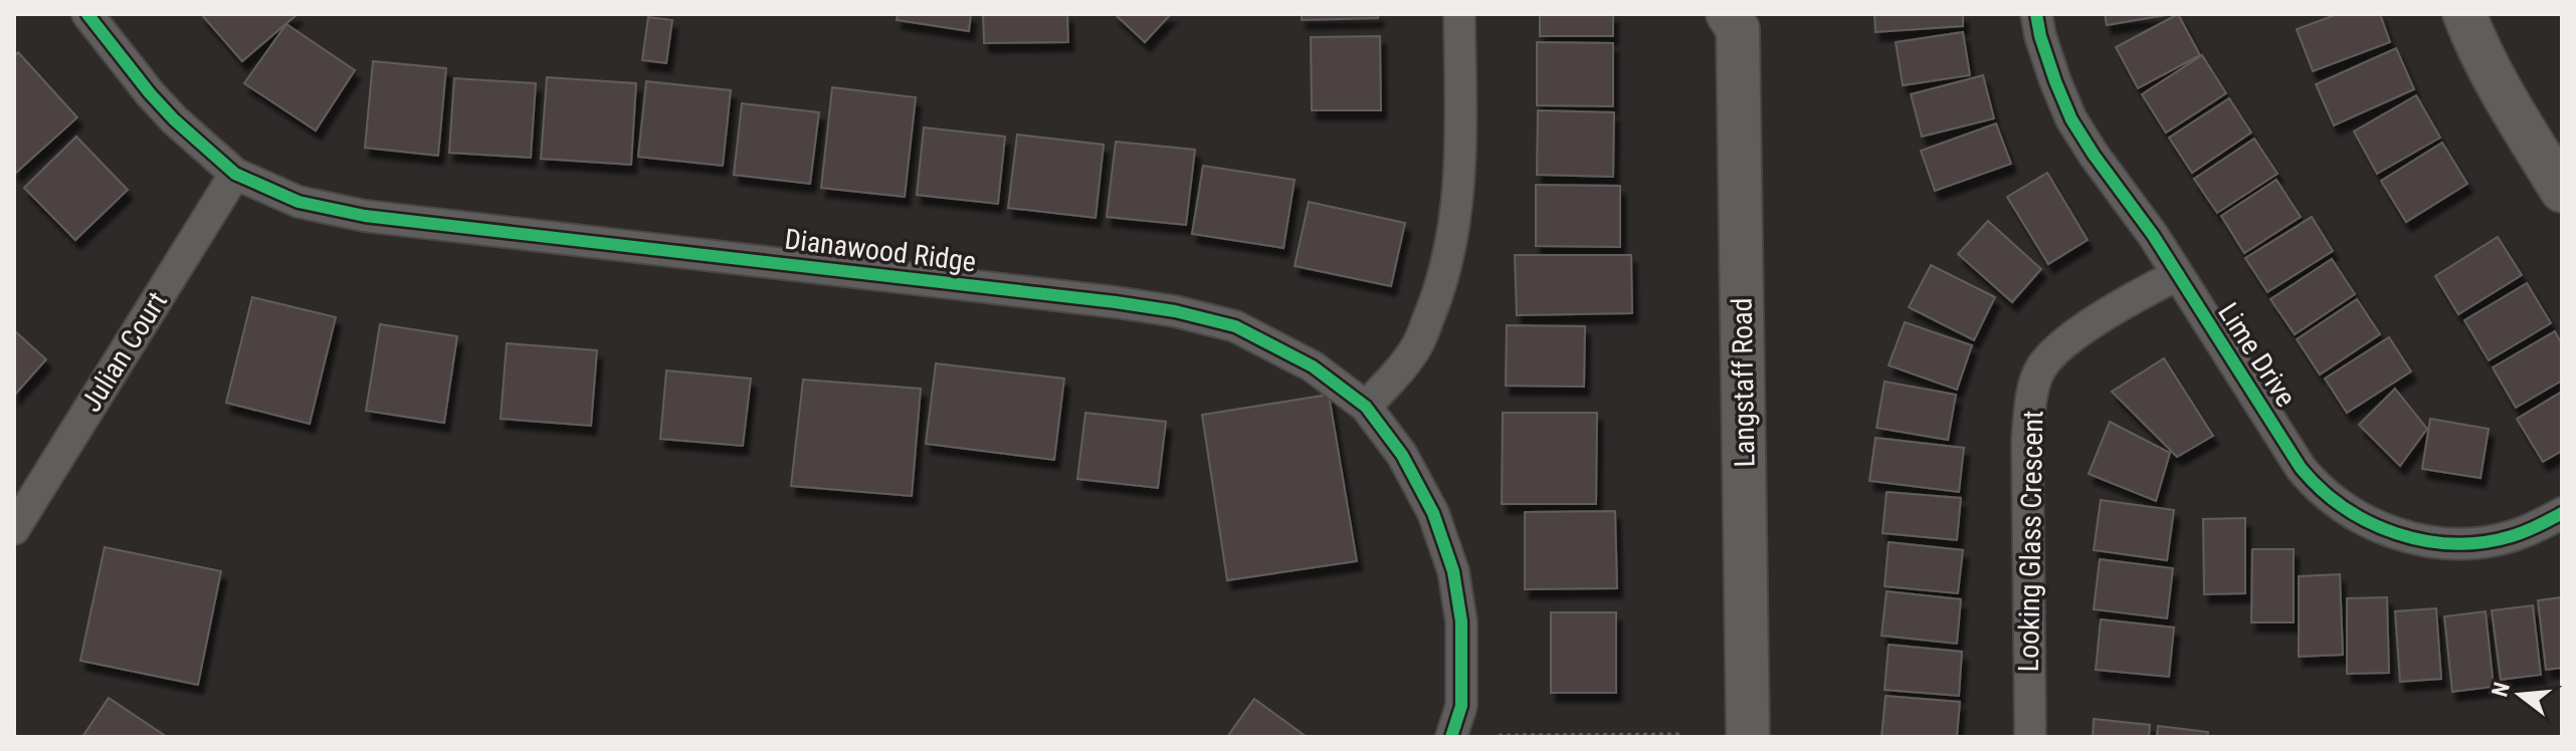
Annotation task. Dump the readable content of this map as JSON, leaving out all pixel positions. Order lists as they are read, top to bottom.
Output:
{
  "streets": {
    "main road": ["Langstaff Road"],
    "street": [
      "Dianawood Ridge",
      "Julian Court",
      "Lime Drive",
      "Looking Glass Crescent"
    ]
  },
  "crossings": [
    ["Dianawood Ridge", "Julian Court"],
    ["Lime Drive", "Looking Glass Crescent"]
  ],
  "north": "left"
}
